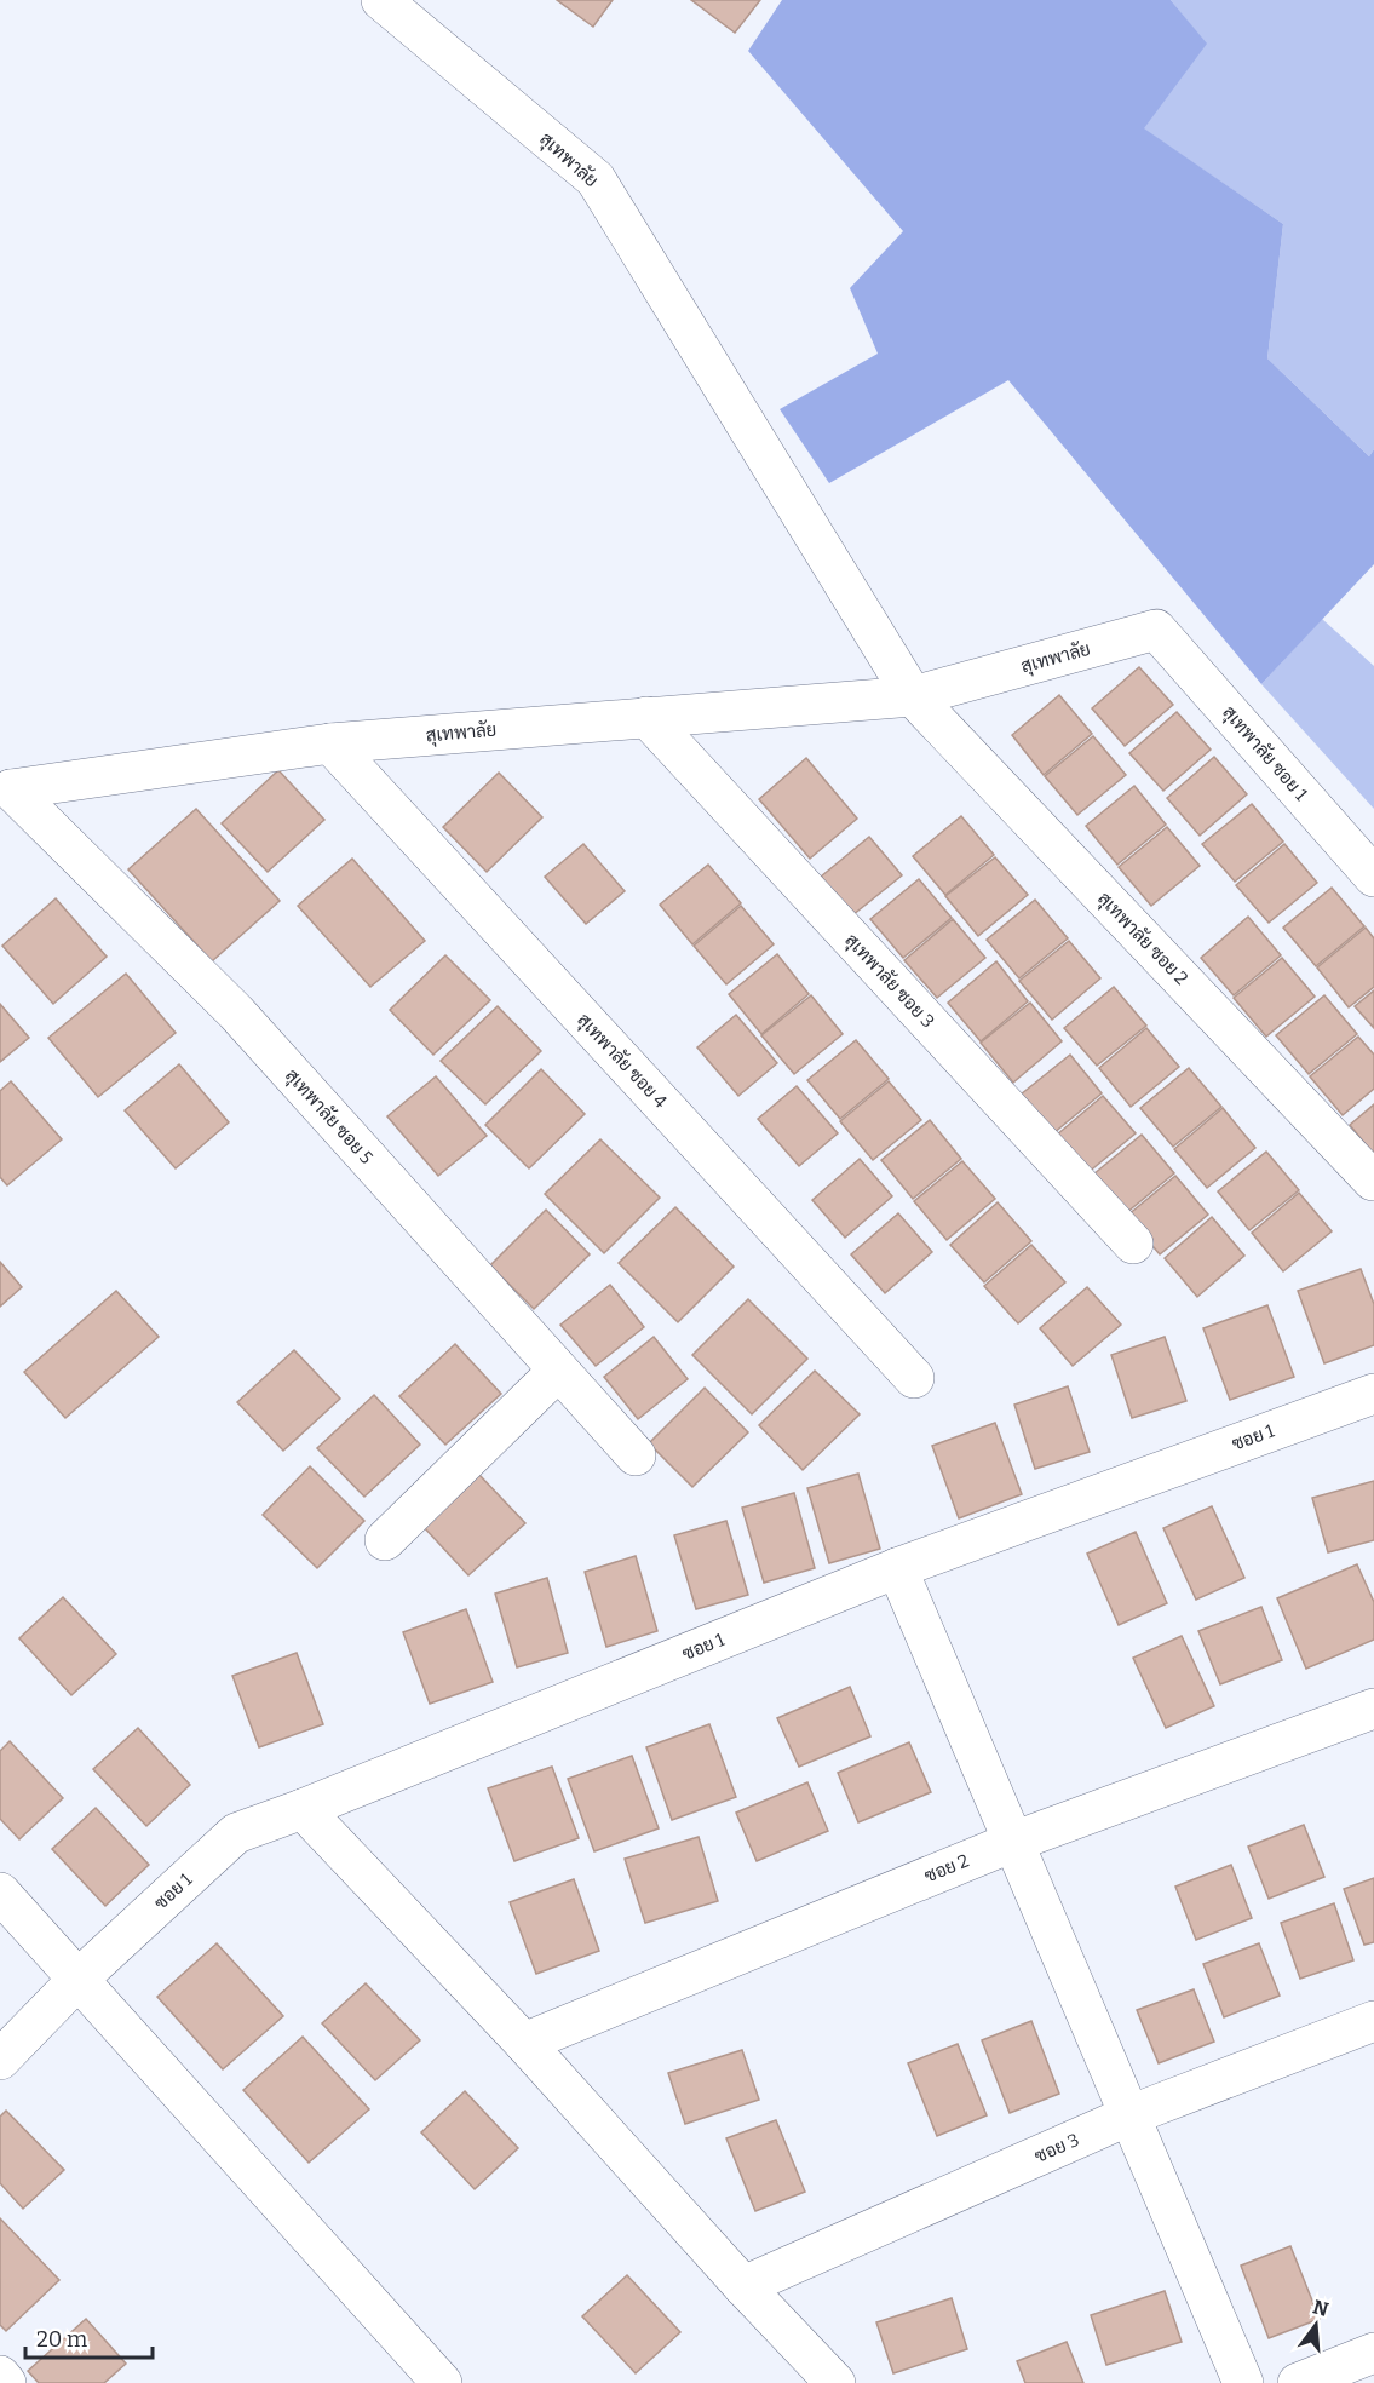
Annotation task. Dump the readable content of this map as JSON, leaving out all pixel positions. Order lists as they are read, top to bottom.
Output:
{
  "streets": {
    "street": [
      "สุเทพาลัย",
      "สุเทพาลัย ซอย 1",
      "สุเทพาลัย ซอย 2",
      "สุเทพาลัย ซอย 3",
      "สุเทพาลัย ซอย 4",
      "สุเทพาลัย ซอย 5",
      "ซอย 1",
      "ซอย 2",
      "ซอย 3"
    ]
  },
  "crossings": [
    ["สุเทพาลัย", "สุเทพาลัย ซอย 1"],
    ["สุเทพาลัย", "สุเทพาลัย ซอย 2"],
    ["สุเทพาลัย", "สุเทพาลัย ซอย 3"],
    ["สุเทพาลัย", "สุเทพาลัย ซอย 4"],
    ["สุเทพาลัย", "สุเทพาลัย ซอย 5"]
  ],
  "scale_bar": "20 m",
  "north": "top"
}
